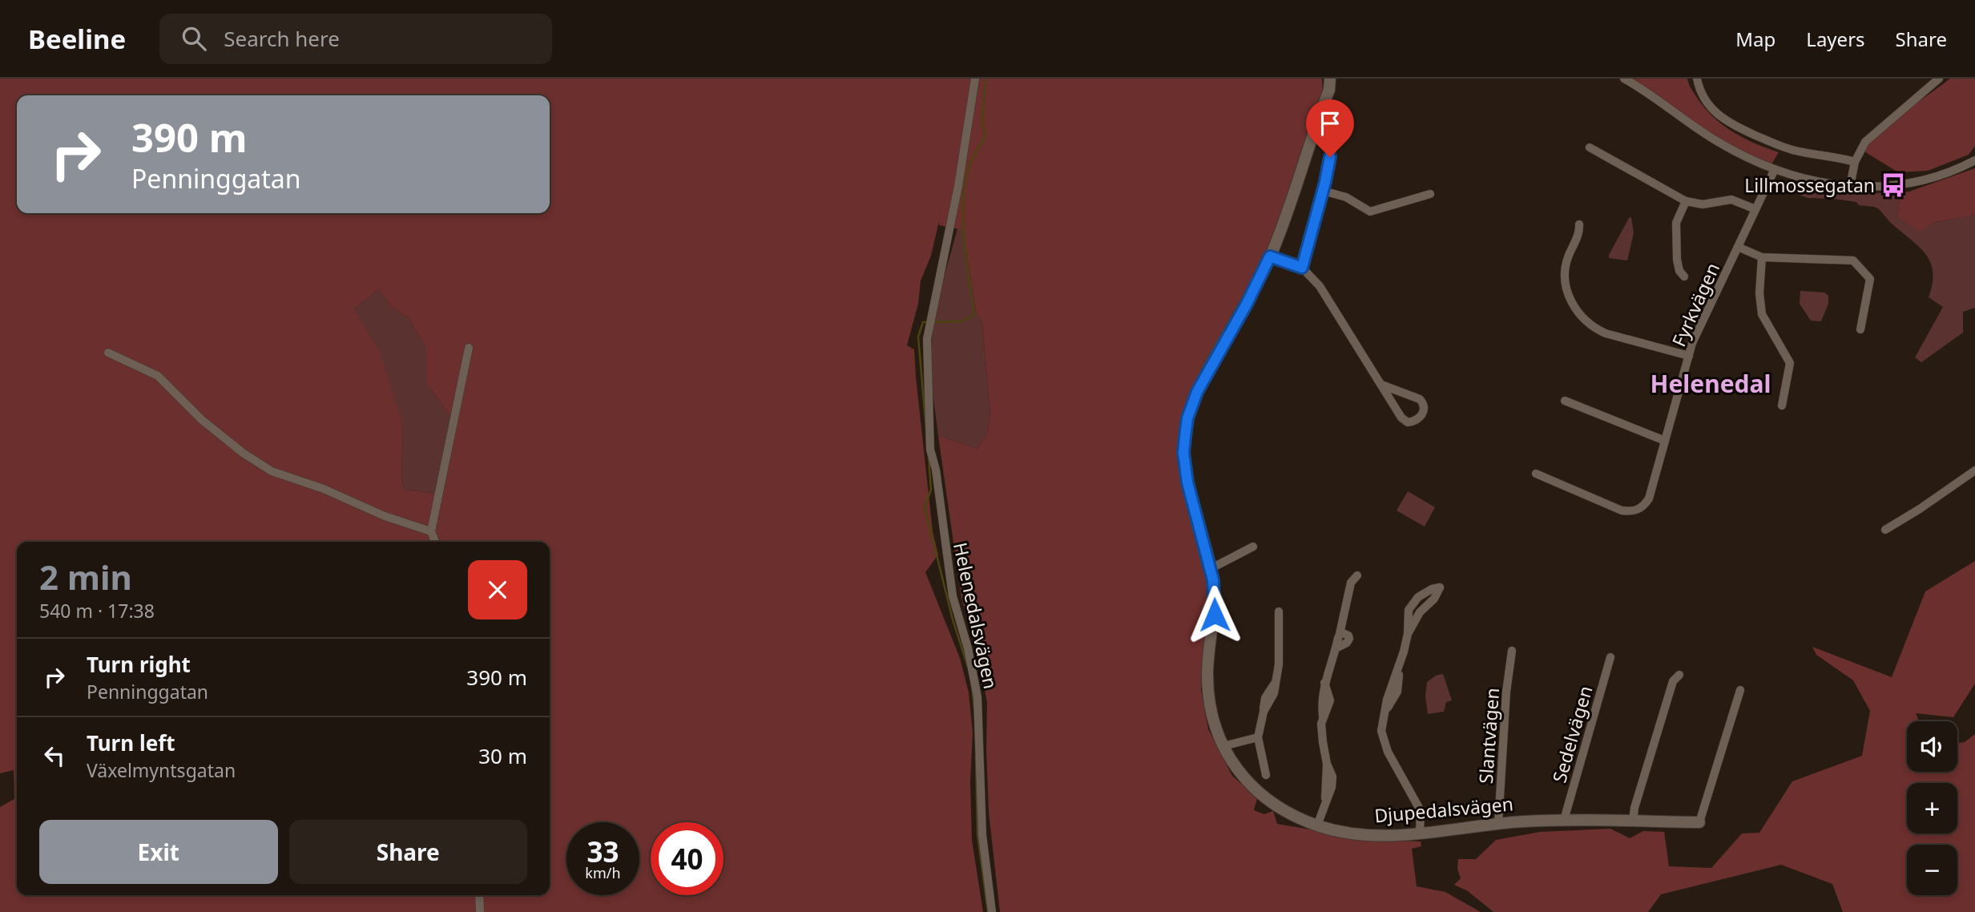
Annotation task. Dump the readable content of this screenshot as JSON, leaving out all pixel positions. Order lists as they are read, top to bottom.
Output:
{
  "streets": {
    "street": [
      "Fyrkvägen",
      "Helenedalsvägen",
      "Sedelvägen",
      "Slantvägen",
      "Djupedalsvägen"
    ]
  },
  "crossings": [
    ["Sedelvägen", "Djupedalsvägen"],
    ["Slantvägen", "Djupedalsvägen"]
  ],
  "districts": ["Helenedal"],
  "places": {
    "bus stop": ["Lillmossegatan"]
  },
  "page": {
    "header": "Beeline",
    "search": "Search here",
    "nav": ["Map", "Layers", "Share"],
    "turn": ["390 m", "Penninggatan"],
    "heading": ["2 min", "540 m · 17:38"],
    "list": [
      {
        "name": "Turn right",
        "note": "Penninggatan",
        "value": "390 m"
      },
      {
        "name": "Turn left",
        "note": "Växelmyntsgatan",
        "value": "30 m"
      }
    ],
    "map_buttons": ["+", "−"],
    "buttons": ["Exit", "Share"],
    "speed": "33 km/h",
    "limit": "40"
  }
}
